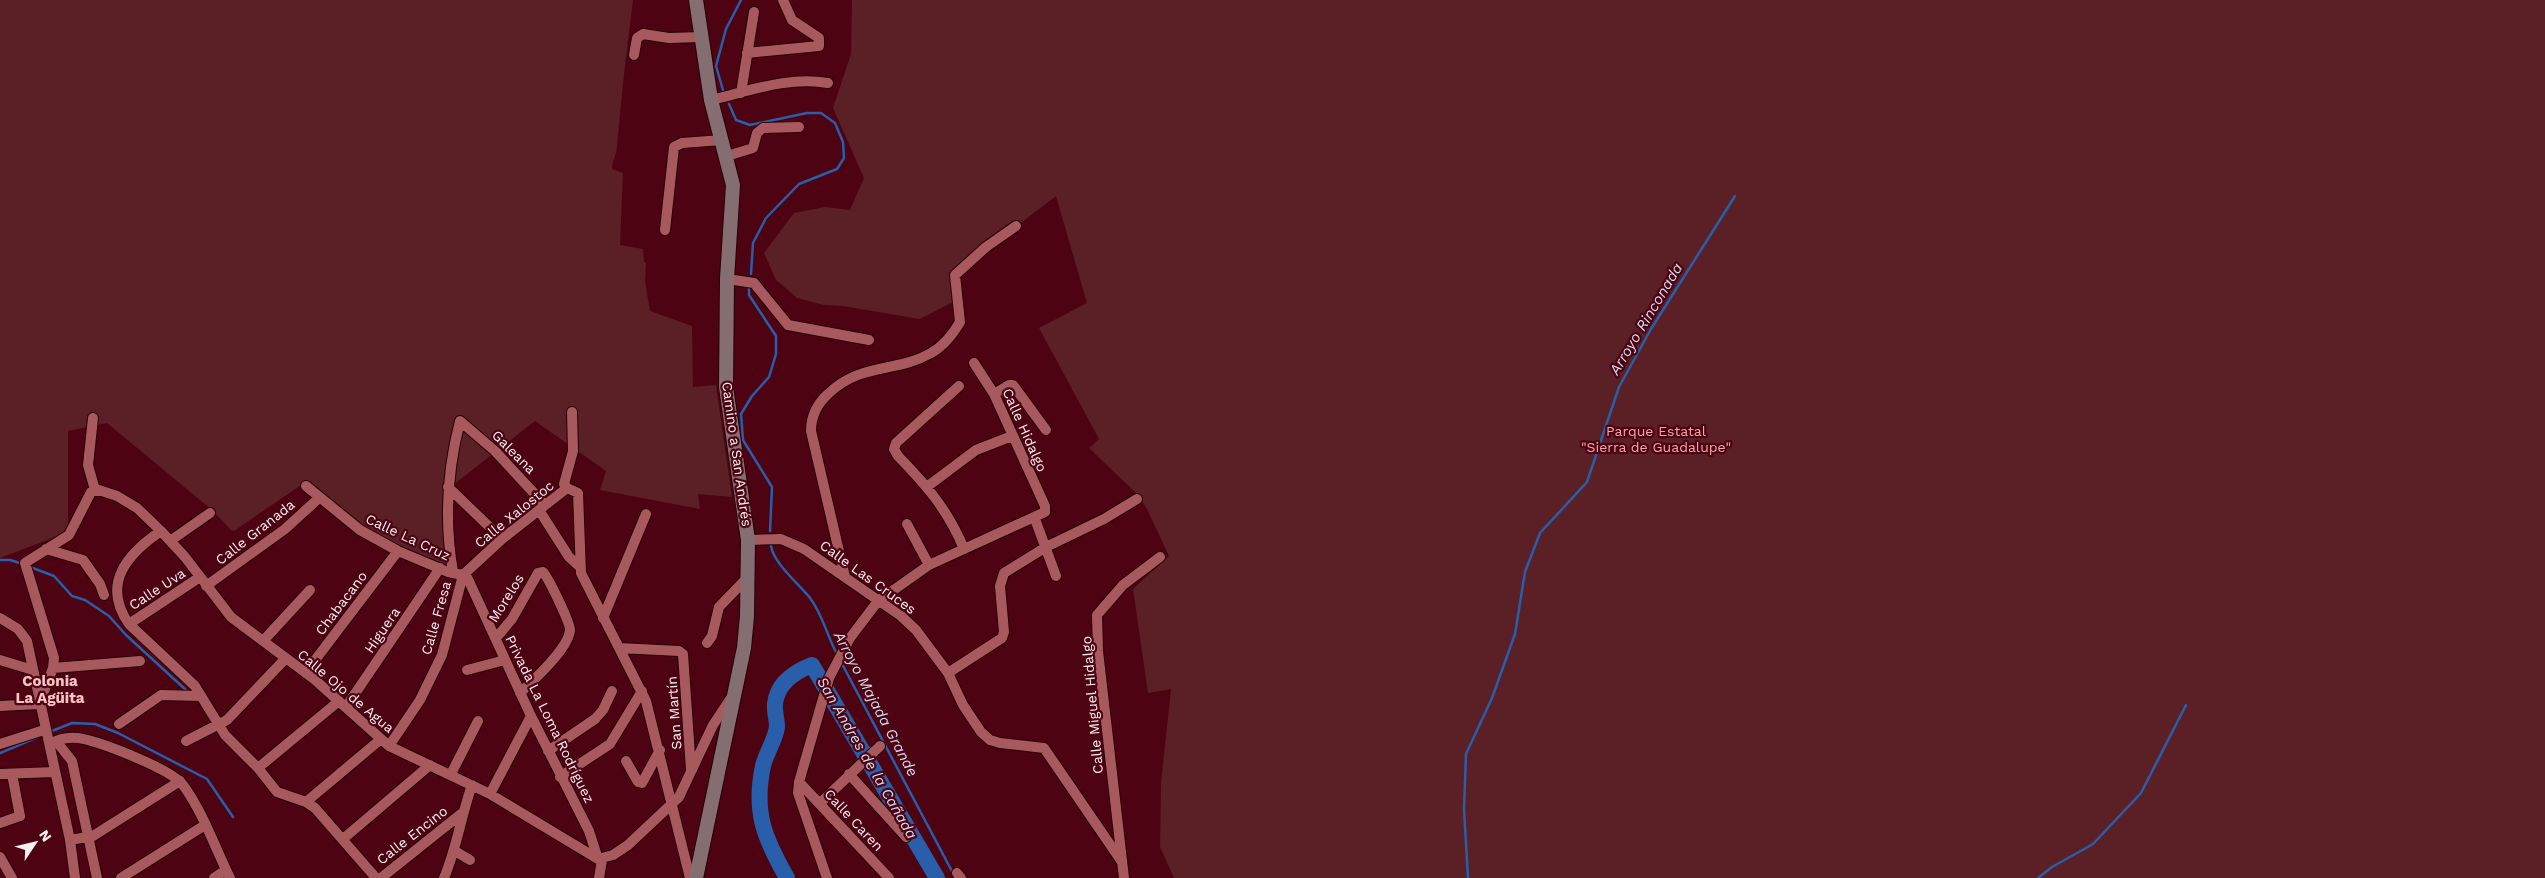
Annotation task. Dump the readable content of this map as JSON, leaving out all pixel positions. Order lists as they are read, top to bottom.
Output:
{
  "streets": {
    "street": [
      "Calle Hidalgo",
      "Galeana",
      "Camino a San Andrés",
      "Calle Xalostoc",
      "Calle Granada",
      "Calle La Cruz",
      "Calle Las Cruces",
      "Calle Uva",
      "Morelos",
      "Chabacano",
      "Calle Fresa",
      "Higuera",
      "Calle Ojo de Agua",
      "Calle Miguel Hidalgo",
      "San Martín",
      "Privada La Loma Rodríguez",
      "Calle Caren",
      "Calle Encino"
    ]
  },
  "crossings": [
    ["Galeana", "Calle Xalostoc"],
    ["Camino a San Andrés", "Calle Las Cruces"],
    ["Calle Xalostoc", "Calle La Cruz"],
    ["Calle Xalostoc", "Calle Fresa"],
    ["Calle Xalostoc", "Privada La Loma Rodríguez"],
    ["Calle Granada", "Calle La Cruz"],
    ["Calle Granada", "Calle Ojo de Agua"],
    ["Calle La Cruz", "Chabacano"],
    ["Calle La Cruz", "Calle Fresa"],
    ["Calle La Cruz", "Higuera"],
    ["Calle La Cruz", "Privada La Loma Rodríguez"],
    ["Calle Las Cruces", "Calle Miguel Hidalgo"],
    ["Calle Uva", "Calle Ojo de Agua"],
    ["Morelos", "Privada La Loma Rodríguez"],
    ["Chabacano", "Calle Ojo de Agua"],
    ["Calle Fresa", "Calle Ojo de Agua"],
    ["Calle Fresa", "Privada La Loma Rodríguez"],
    ["Higuera", "Calle Ojo de Agua"],
    ["Calle Ojo de Agua", "Privada La Loma Rodríguez"]
  ],
  "districts": ["Colonia La Agüita"],
  "water": ["Arroyo Rinconada", "Arroyo Majada Grande", "San Andres de la Cañada"],
  "parks": ["Parque Estatal \"Sierra de Guadalupe\""],
  "north": "top right"
}
